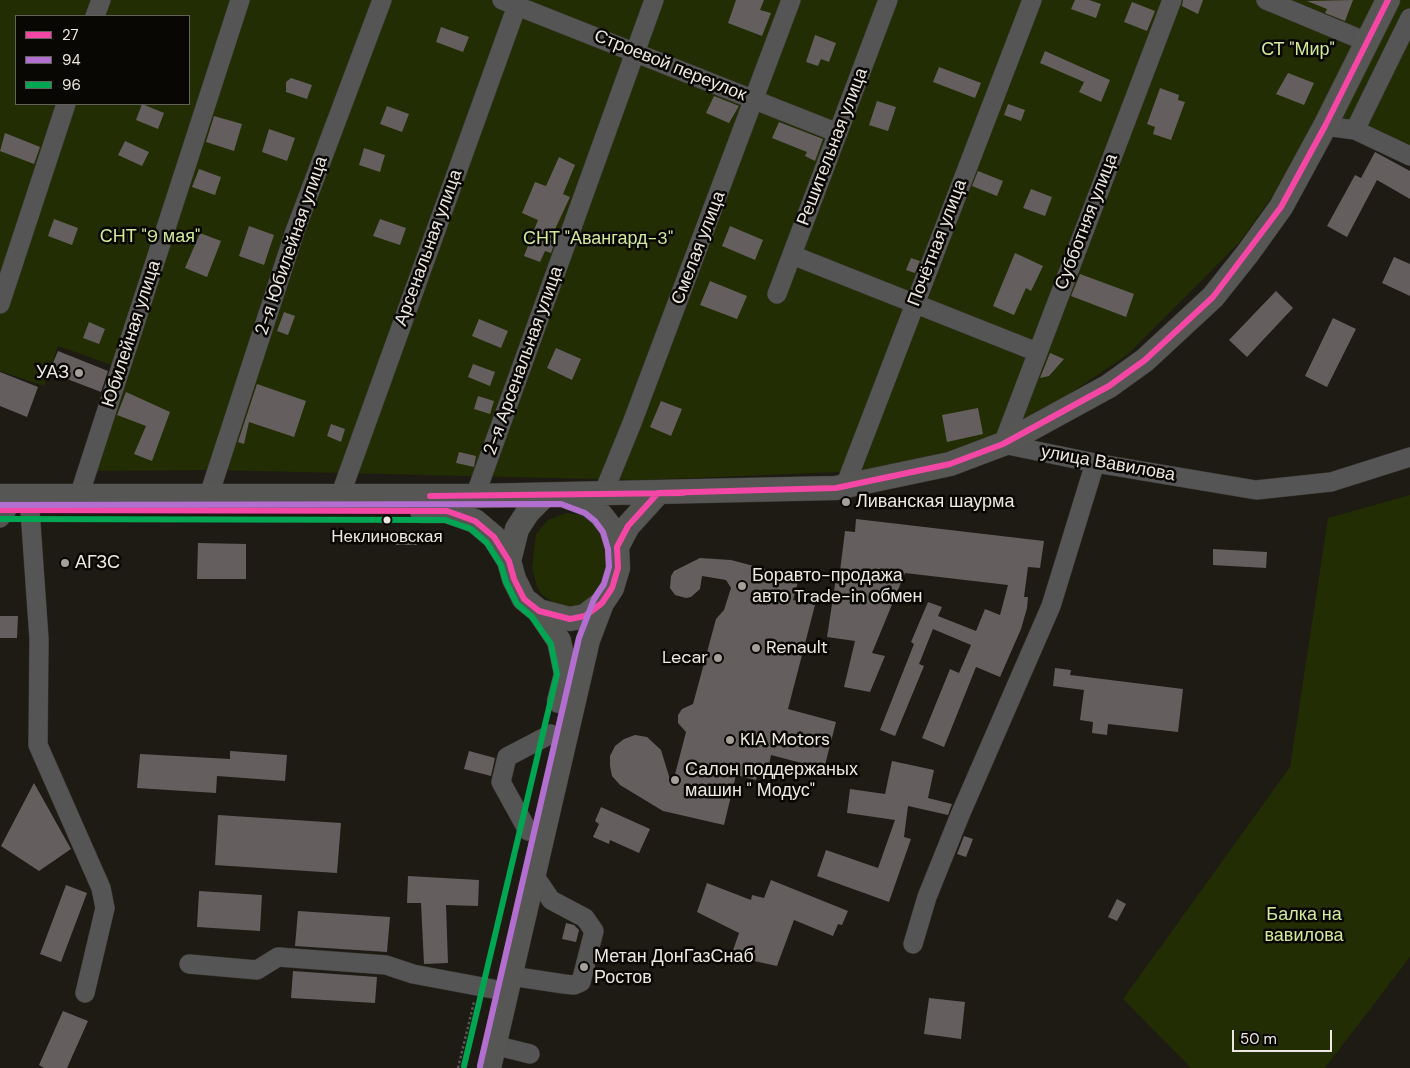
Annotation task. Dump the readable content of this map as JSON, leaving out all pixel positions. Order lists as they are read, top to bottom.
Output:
{
  "streets": {
    "street": [
      "Строевой переулок",
      "Решительная улица",
      "Субботняя улица",
      "Почётная улица",
      "2-я Юбилейная улица",
      "Арсенальная улица",
      "Смелая улица",
      "Юбилейная улица",
      "2-я Арсенальная улица",
      "улица Вавилова"
    ]
  },
  "crossings": [
    ["Строевой переулок", "Решительная улица"],
    ["Строевой переулок", "Арсенальная улица"],
    ["Строевой переулок", "Смелая улица"],
    ["Строевой переулок", "2-я Арсенальная улица"],
    ["Субботняя улица", "улица Вавилова"]
  ],
  "parks": [
    "СТ \"Мир\"",
    "СНТ \"9 мая\"",
    "СНТ \"Авангард-3\"",
    "Балка на вавилова"
  ],
  "places": [
    "УАЗ",
    "Ливанская шаурма",
    "Неклиновская",
    "АГЗС",
    "Боравто-продажа авто Trade-in обмен",
    "Renault",
    "Lecar",
    "KIA Motors",
    "Салон поддержаных машин \" Модус\"",
    "Метан ДонГазСнаб Ростов"
  ],
  "lines": ["transit line 27", "transit line 94", "transit line 96"],
  "legend": ["27", "94", "96"],
  "scale_bar": "50 m"
}
